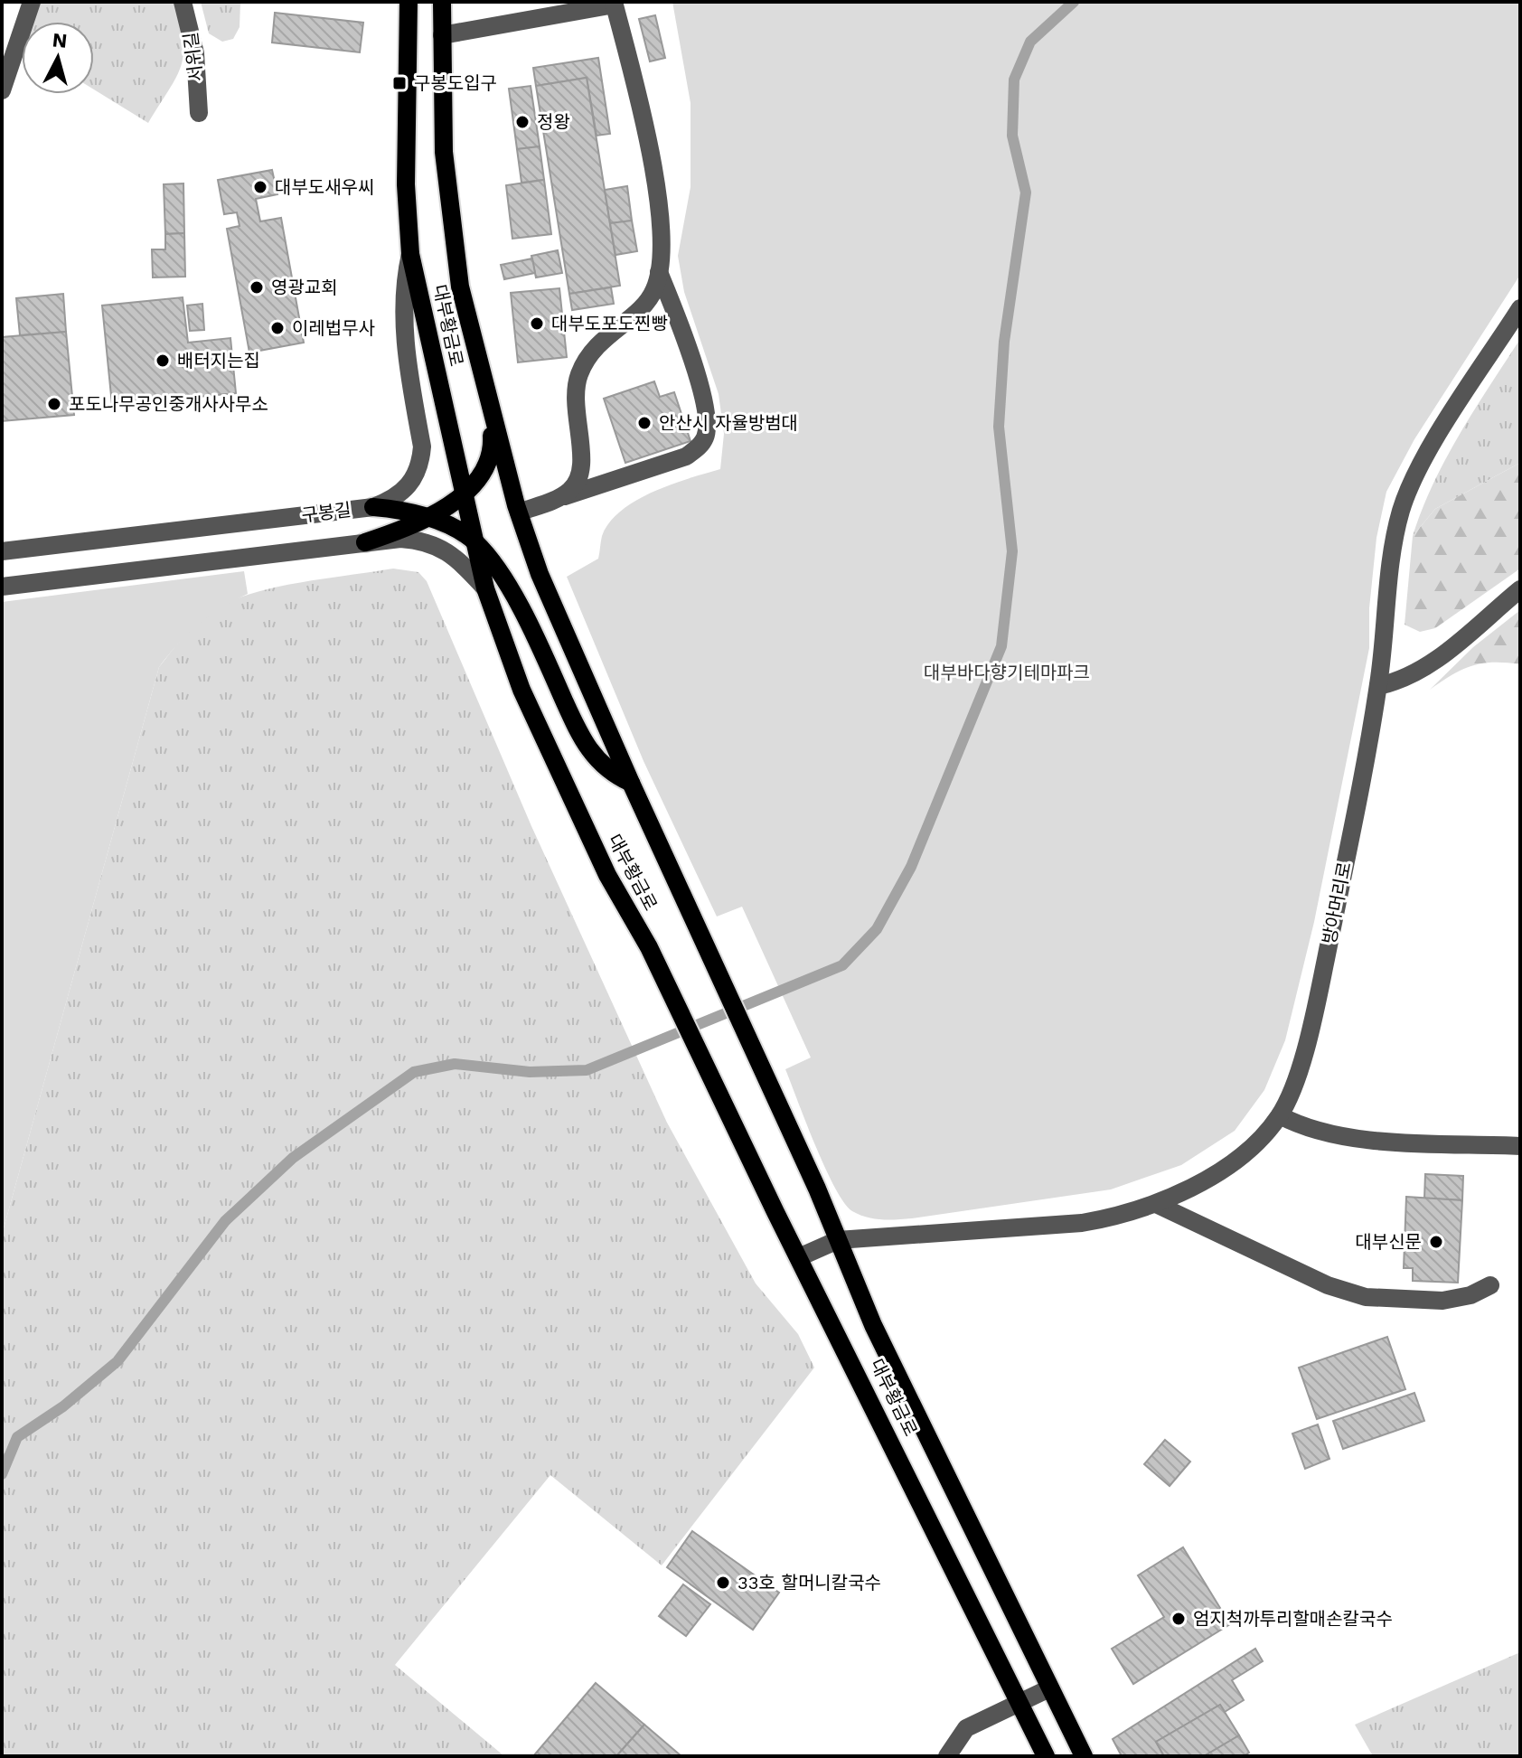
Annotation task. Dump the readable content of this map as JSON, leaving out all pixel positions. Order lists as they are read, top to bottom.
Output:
{
  "streets": {
    "main road": ["대부황금로"],
    "street": ["서위길", "구봉길", "방아머리로"]
  },
  "crossings": [
    ["대부황금로", "구봉길"],
    ["대부황금로", "방아머리로"]
  ],
  "parks": ["대부바다향기테마파크"],
  "places": {
    "transit": ["구봉도입구"],
    "other": [
      "정왕",
      "대부도새우씨",
      "영광교회",
      "대부도포도찐빵",
      "이레법무사",
      "배터지는집",
      "포도나무공인중개사사무소",
      "안산시 자율방범대",
      "대부신문",
      "33호 할머니칼국수",
      "엄지척까투리할매손칼국수"
    ]
  },
  "north": "top"
}
